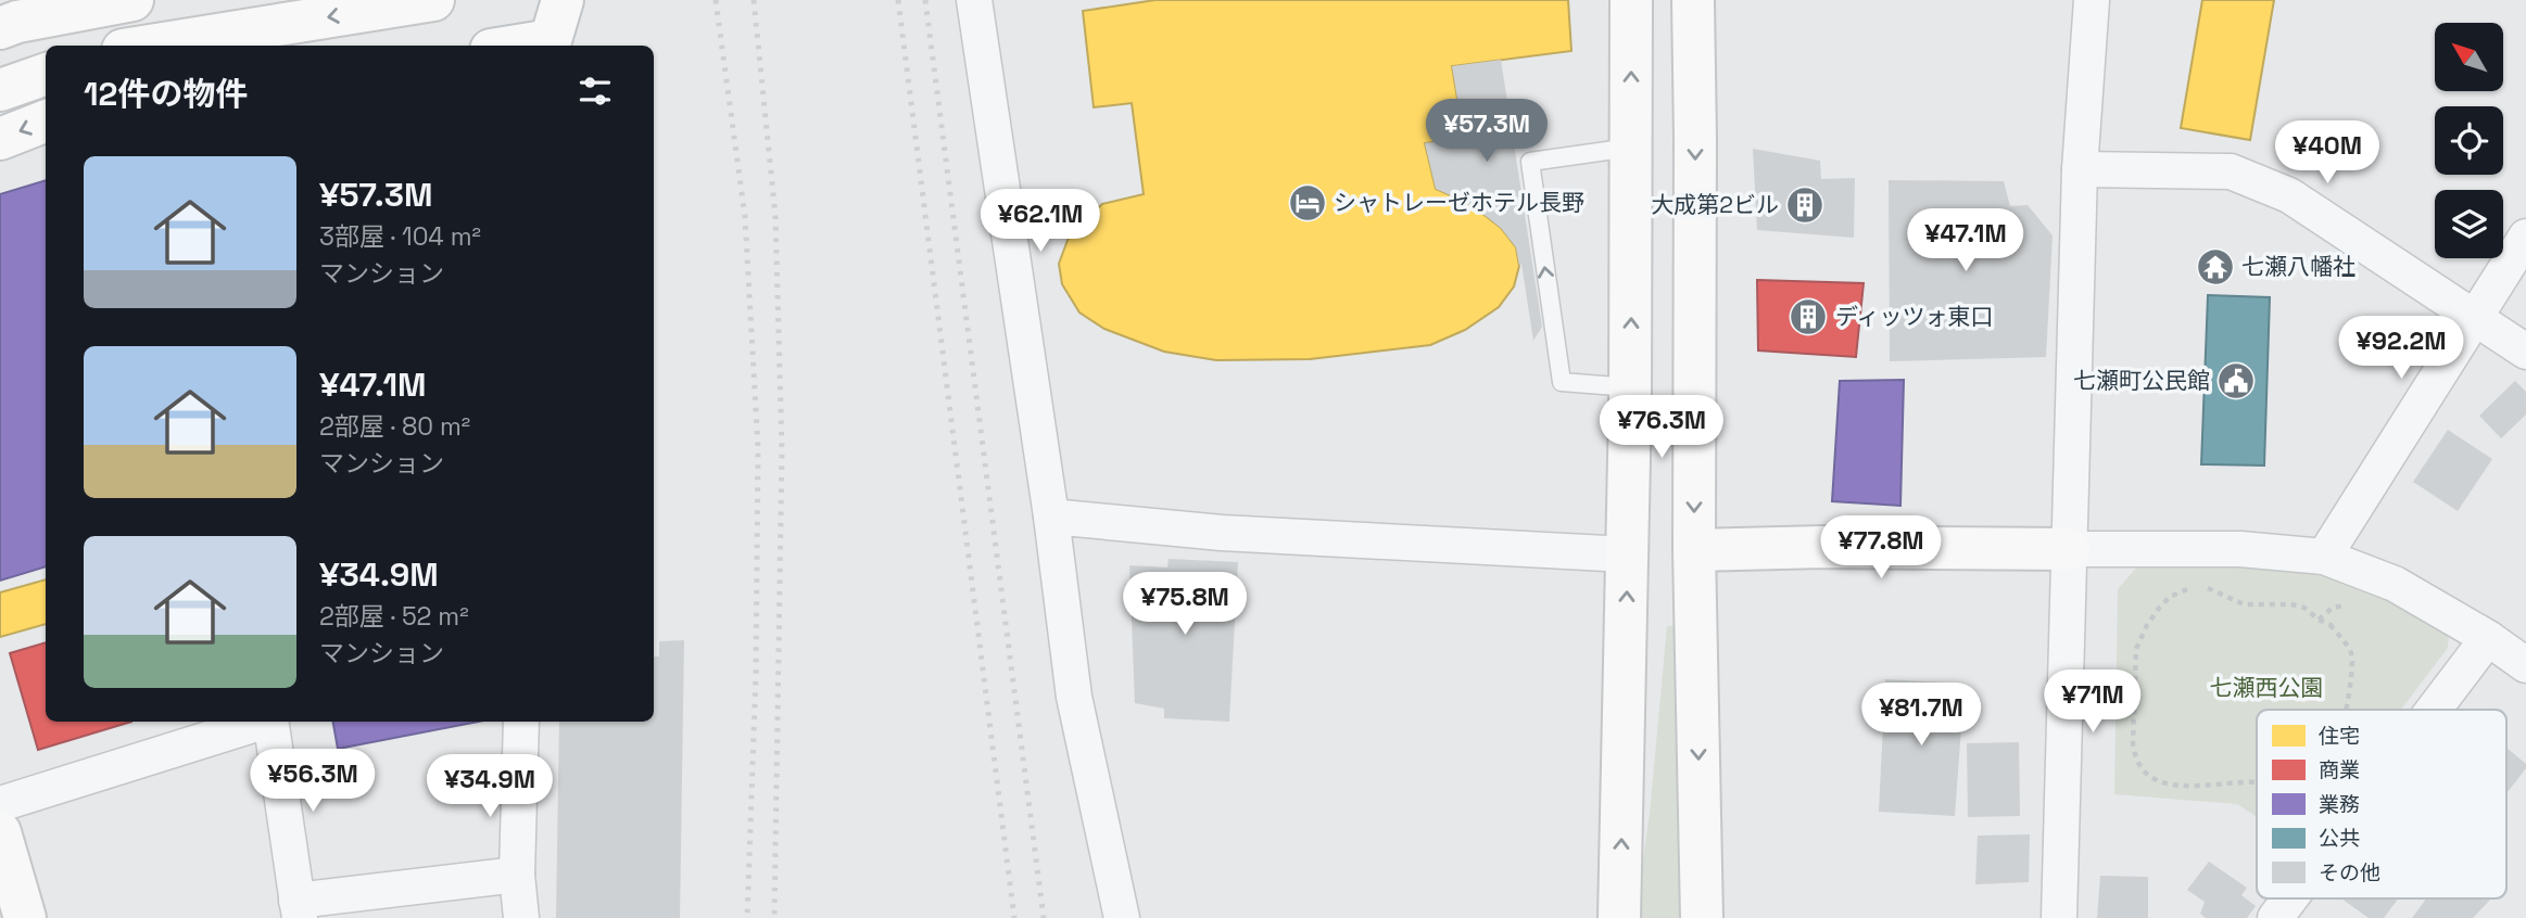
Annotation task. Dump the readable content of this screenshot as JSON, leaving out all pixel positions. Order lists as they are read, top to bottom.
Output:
{
  "parks": ["七瀬西公園"],
  "places": {
    "hotel": ["シャトレーゼホテル長野"],
    "building": ["大成第2ビル", "ディッツォ東口"],
    "temple": ["七瀬八幡社"],
    "public building": ["七瀬町公民館"]
  },
  "legend": [
    "住宅",
    "商業",
    "業務",
    "公共",
    "その他"
  ],
  "north": "top left",
  "page": {
    "heading": "12件の物件",
    "price": [
      "¥57.3M",
      "¥40M",
      "¥62.1M",
      "¥47.1M",
      "¥92.2M",
      "¥76.3M",
      "¥77.8M",
      "¥75.8M",
      "¥71M",
      "¥81.7M",
      "¥56.3M",
      "¥34.9M"
    ],
    "list": [
      {
        "name": "¥57.3M",
        "note": "3部屋 · 104 m² · マンション"
      },
      {
        "name": "¥47.1M",
        "note": "2部屋 · 80 m² · マンション"
      },
      {
        "name": "¥34.9M",
        "note": "2部屋 · 52 m² · マンション"
      }
    ]
  }
}
